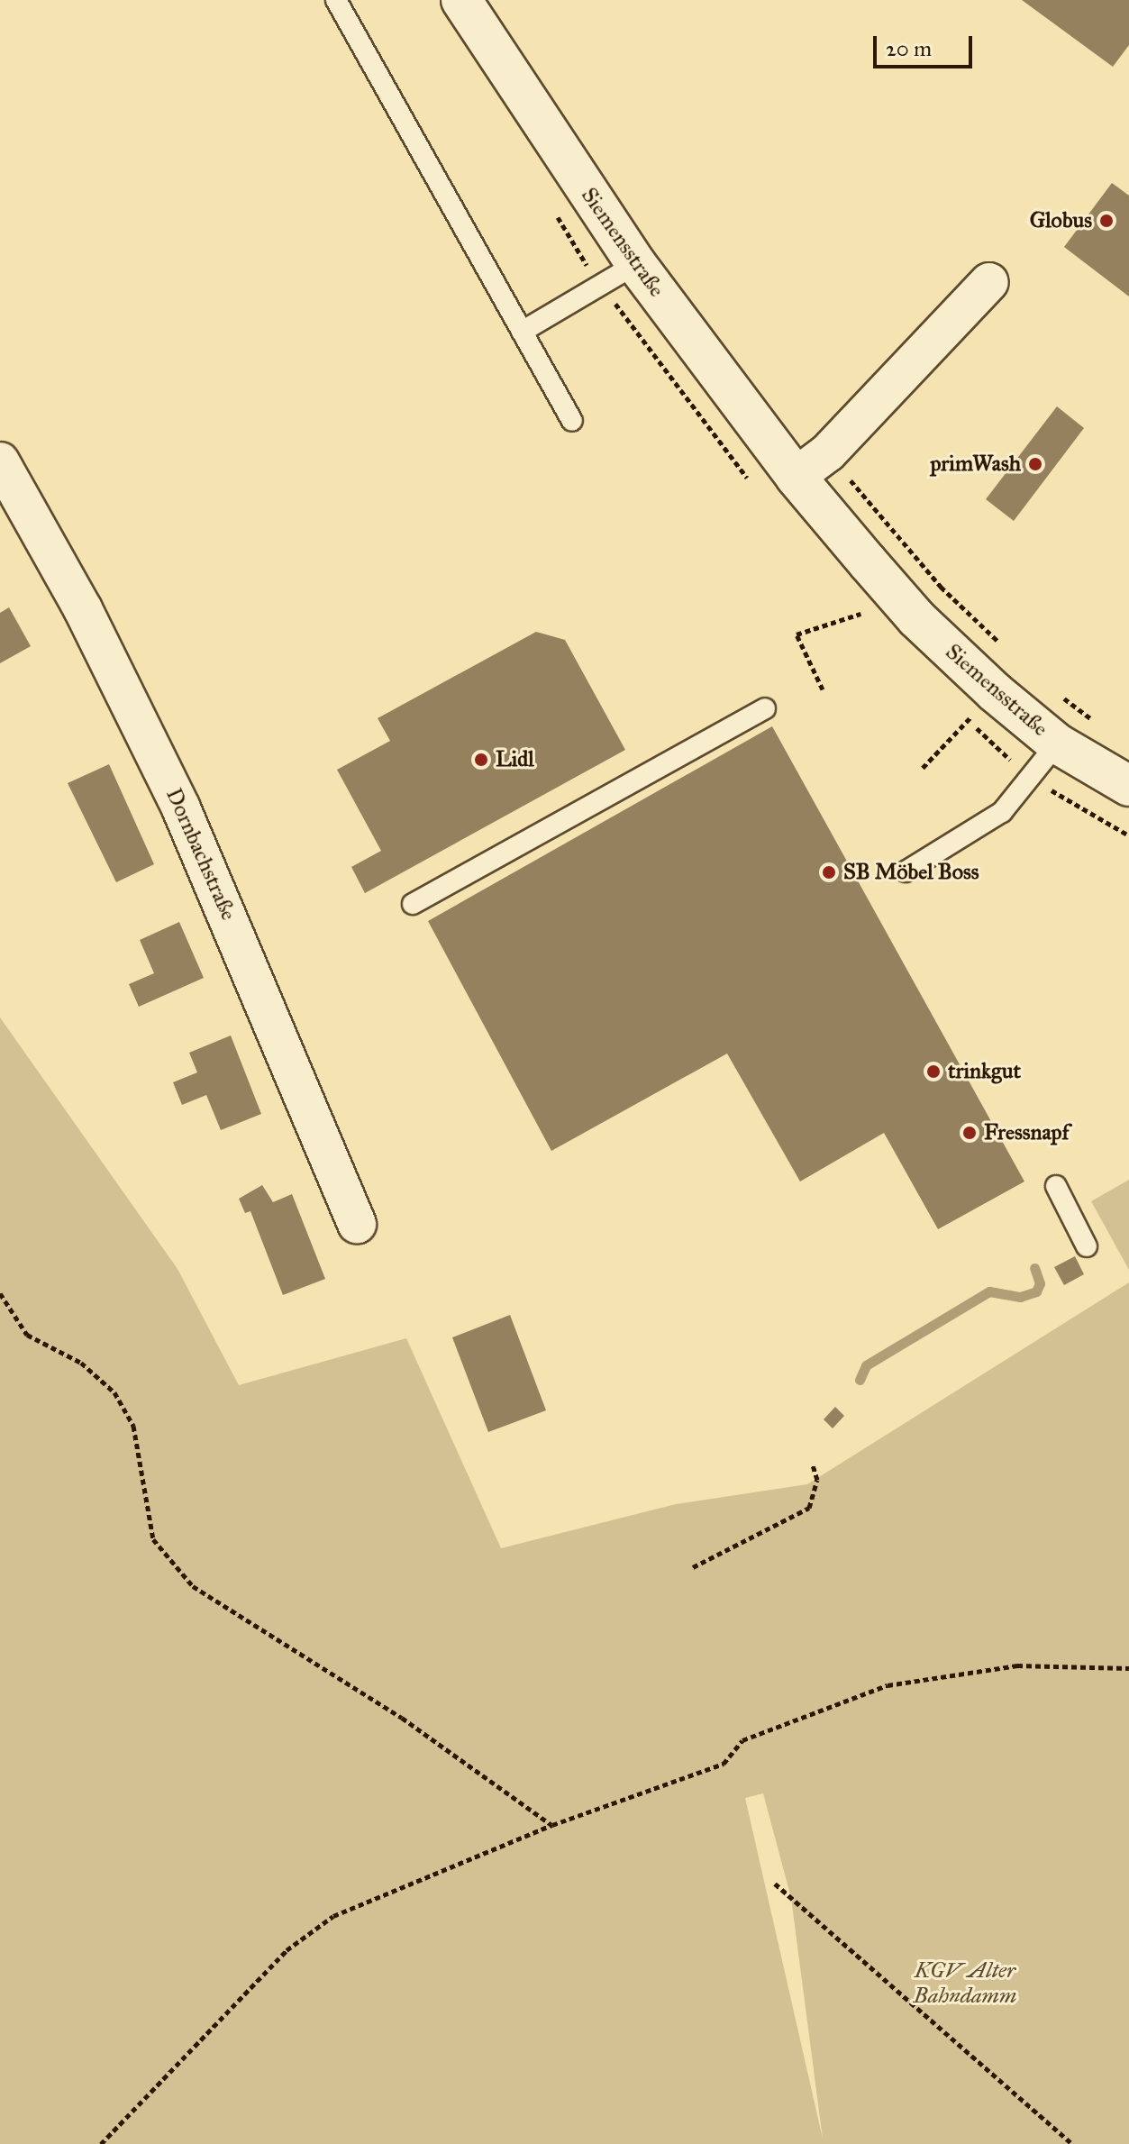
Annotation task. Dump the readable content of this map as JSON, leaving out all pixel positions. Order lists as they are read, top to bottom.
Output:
{
  "streets": {
    "street": ["Siemensstraße", "Dornbachstraße"]
  },
  "parks": ["KGV Alter Bahndamm"],
  "places": [
    "Globus",
    "primWash",
    "Lidl",
    "SB Möbel Boss",
    "trinkgut",
    "Fressnapf"
  ],
  "scale_bar": "20 m"
}
